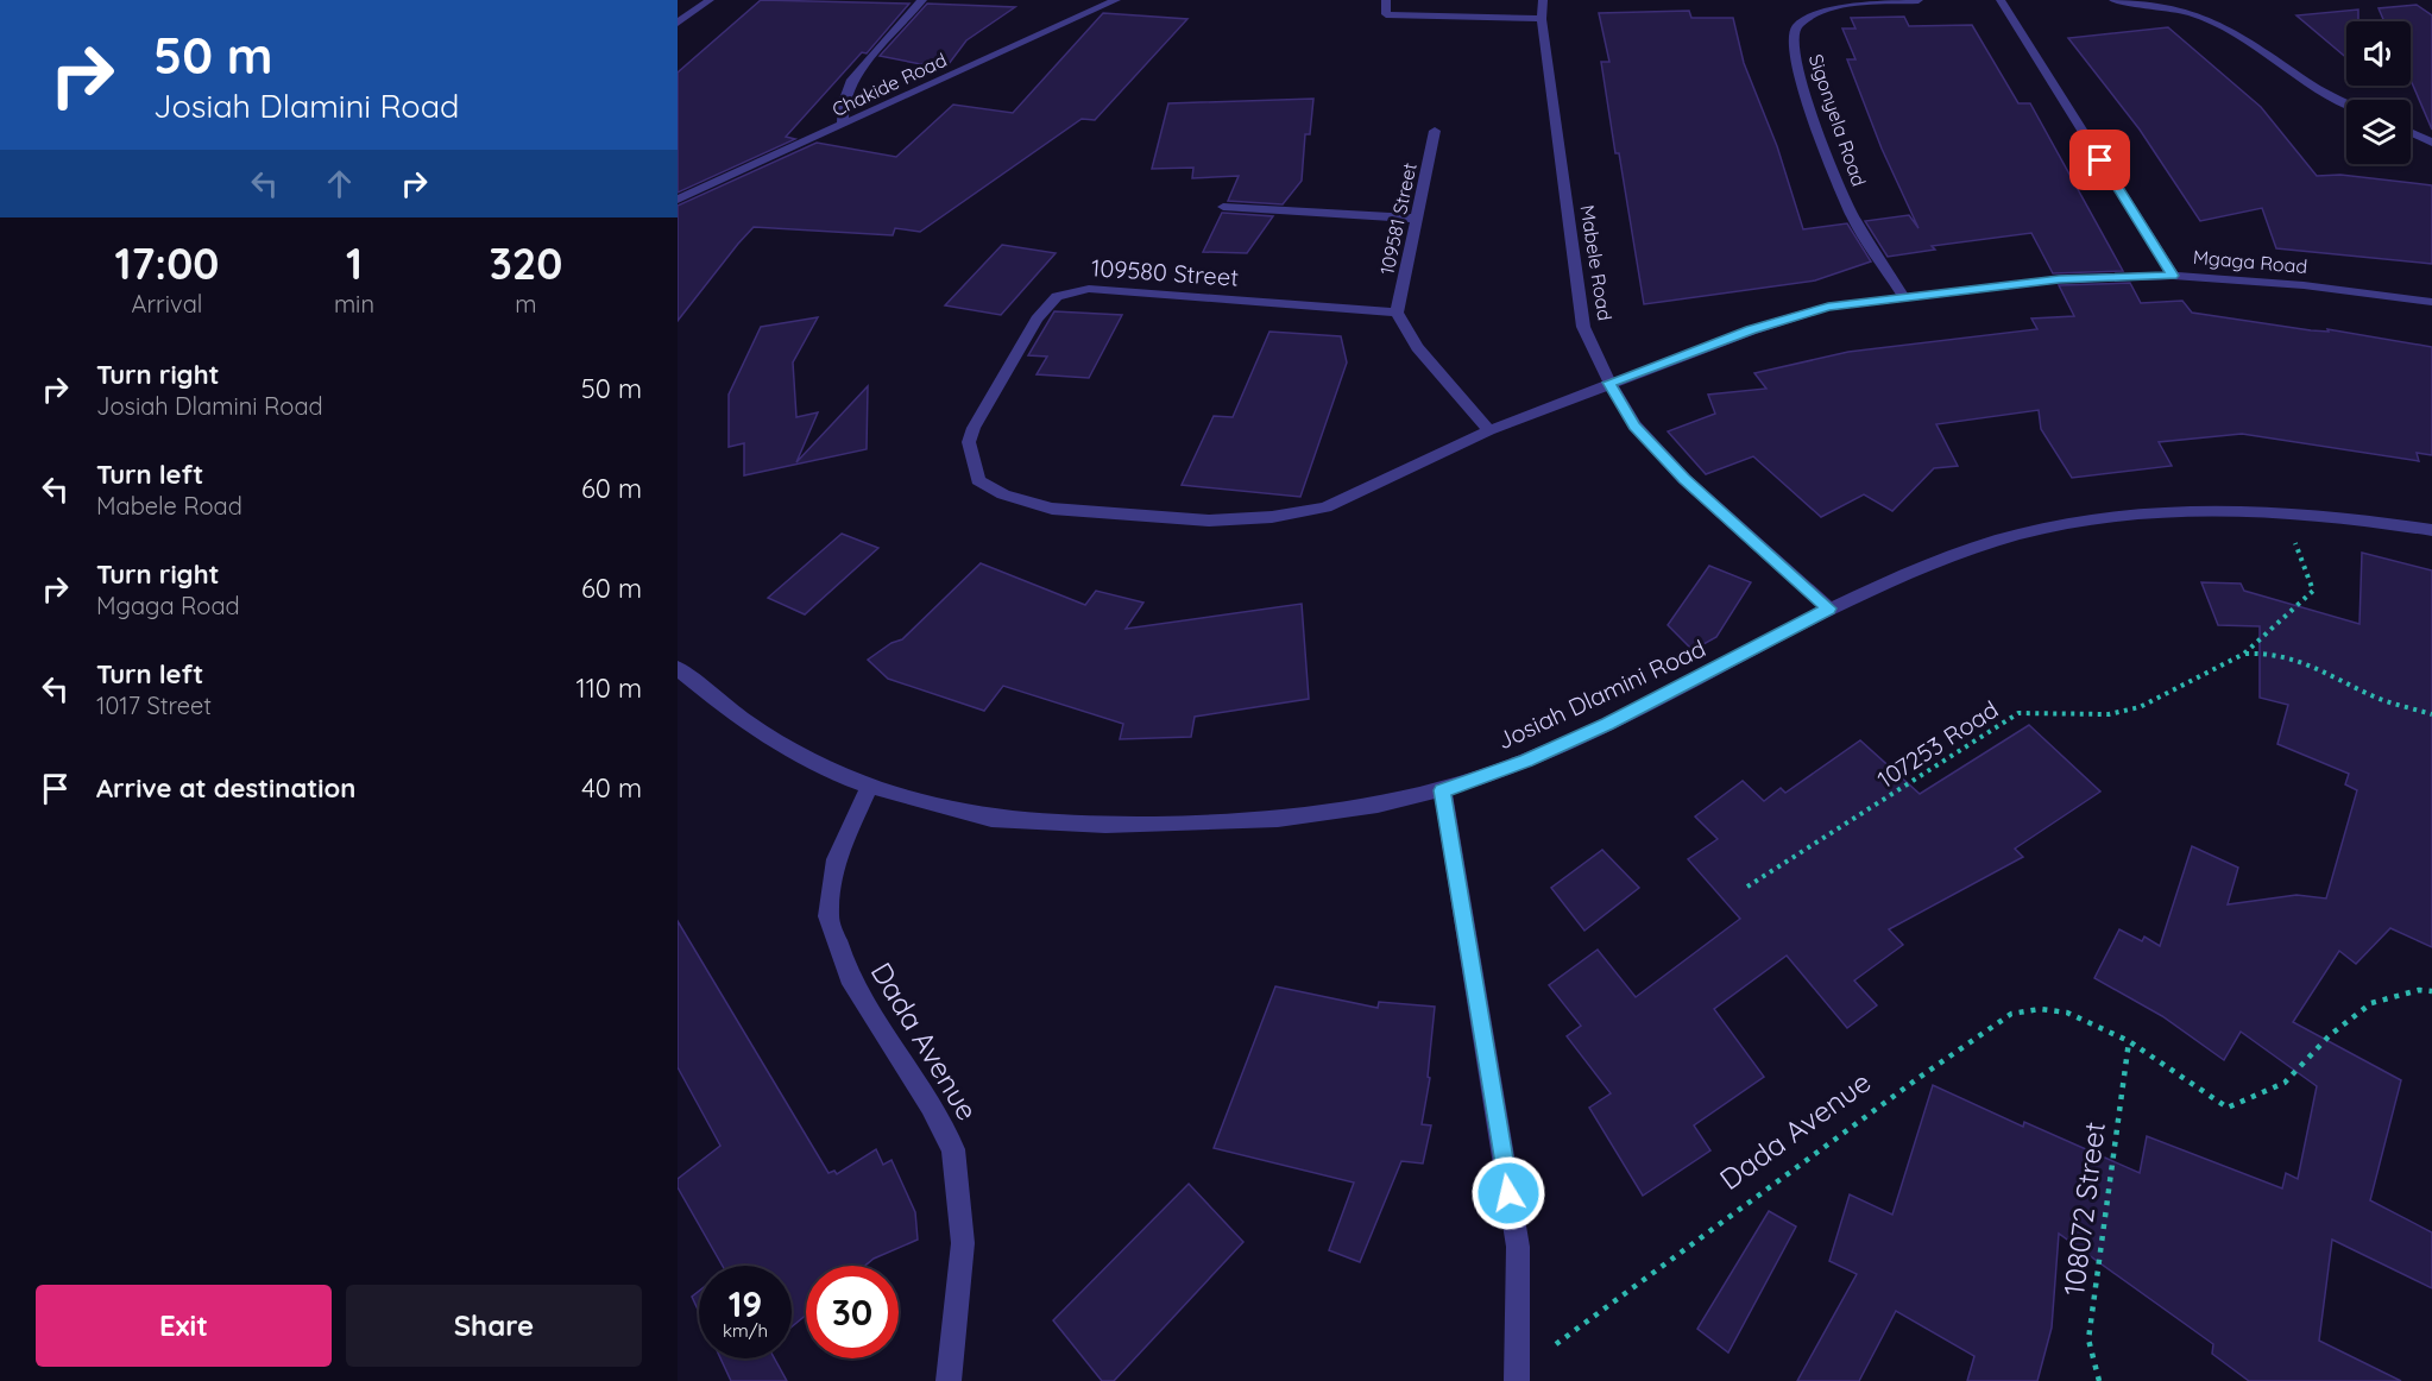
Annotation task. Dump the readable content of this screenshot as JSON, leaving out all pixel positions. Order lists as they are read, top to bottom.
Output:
{
  "streets": {
    "street": [
      "Chakide Road",
      "Sigonyela Road",
      "109581 Street",
      "Mgaga Road",
      "Mabele Road",
      "109580 Street",
      "Josiah Dlamini Road",
      "Dada Avenue"
    ],
    "path": ["107253 Road", "108072 Street"]
  },
  "crossings": [
    ["Sigonyela Road", "Mgaga Road"],
    ["109581 Street", "109580 Street"],
    ["Mgaga Road", "Mabele Road"],
    ["Mgaga Road", "109580 Street"],
    ["Mabele Road", "109580 Street"],
    ["Mabele Road", "Josiah Dlamini Road"],
    ["Josiah Dlamini Road", "Dada Avenue"],
    ["Dada Avenue", "108072 Street"]
  ],
  "page": {
    "turn": ["50 m", "Josiah Dlamini Road"],
    "eta": [
      "17:00",
      "Arrival",
      "1",
      "min",
      "320",
      "m"
    ],
    "list": [
      {
        "name": "Turn right",
        "note": "Josiah Dlamini Road",
        "value": "50 m"
      },
      {
        "name": "Turn left",
        "note": "Mabele Road",
        "value": "60 m"
      },
      {
        "name": "Turn right",
        "note": "Mgaga Road",
        "value": "60 m"
      },
      {
        "name": "Turn left",
        "note": "1017 Street",
        "value": "110 m"
      },
      {
        "name": "Arrive at destination",
        "value": "40 m"
      }
    ],
    "speed": "19 km/h",
    "limit": "30",
    "buttons": ["Exit", "Share"]
  }
}
